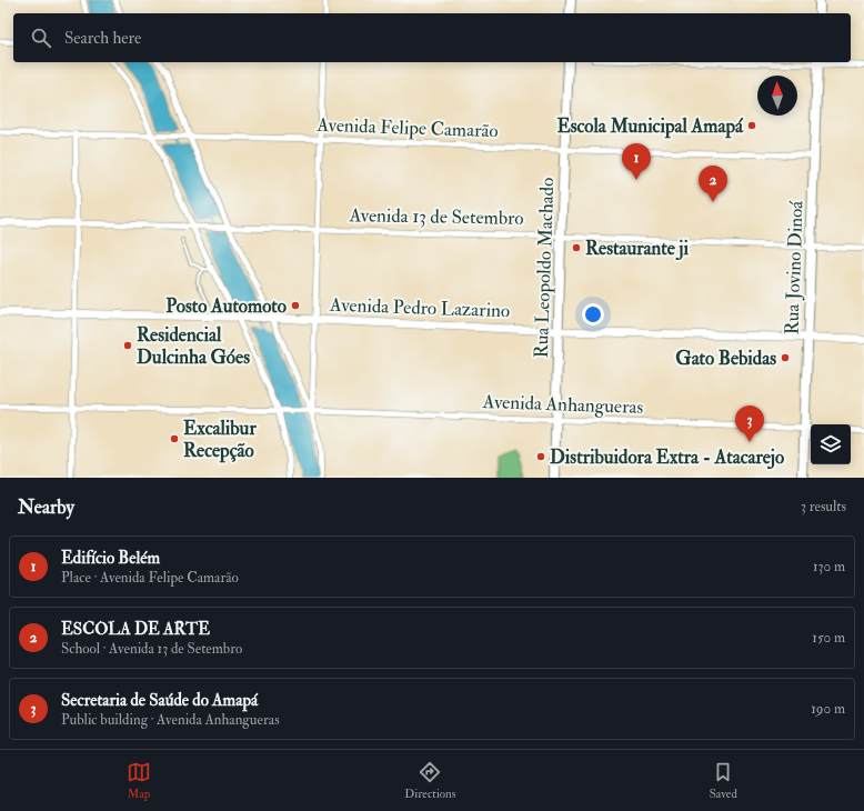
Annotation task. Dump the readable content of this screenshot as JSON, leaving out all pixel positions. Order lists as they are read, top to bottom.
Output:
{
  "streets": {
    "main road": ["Rua Leopoldo Machado", "Rua Jovino Dinoá", "Avenida Pedro Lazarino"],
    "street": ["Avenida Felipe Camarão", "Avenida 13 de Setembro", "Avenida Anhangueras"]
  },
  "crossings": [
    ["Avenida Felipe Camarão", "Rua Leopoldo Machado"],
    ["Avenida Felipe Camarão", "Rua Jovino Dinoá"],
    ["Avenida 13 de Setembro", "Rua Leopoldo Machado"],
    ["Avenida 13 de Setembro", "Rua Jovino Dinoá"],
    ["Rua Leopoldo Machado", "Avenida Pedro Lazarino"],
    ["Rua Leopoldo Machado", "Avenida Anhangueras"],
    ["Rua Jovino Dinoá", "Avenida Pedro Lazarino"],
    ["Rua Jovino Dinoá", "Avenida Anhangueras"]
  ],
  "places": [
    "Escola Municipal Amapá",
    "Restaurante ji",
    "Posto Automoto",
    "Residencial Dulcinha Góes",
    "Gato Bebidas",
    "Excalibur Recepção",
    "Distribuidora Extra - Atacarejo"
  ],
  "north": "top",
  "page": {
    "search": "Search here",
    "pins": ["1", "2", "3"],
    "heading": ["Nearby", "3 results"],
    "list": [
      {
        "mark": "1",
        "name": "Edifício Belém",
        "note": "Place · Avenida Felipe Camarão",
        "value": "130 m"
      },
      {
        "mark": "2",
        "name": "ESCOLA DE ARTE",
        "note": "School · Avenida 13 de Setembro",
        "value": "150 m"
      },
      {
        "mark": "3",
        "name": "Secretaria de Saúde do Amapá",
        "note": "Public building · Avenida Anhangueras",
        "value": "190 m"
      }
    ],
    "nav": ["Map", "Directions", "Saved"]
  }
}
